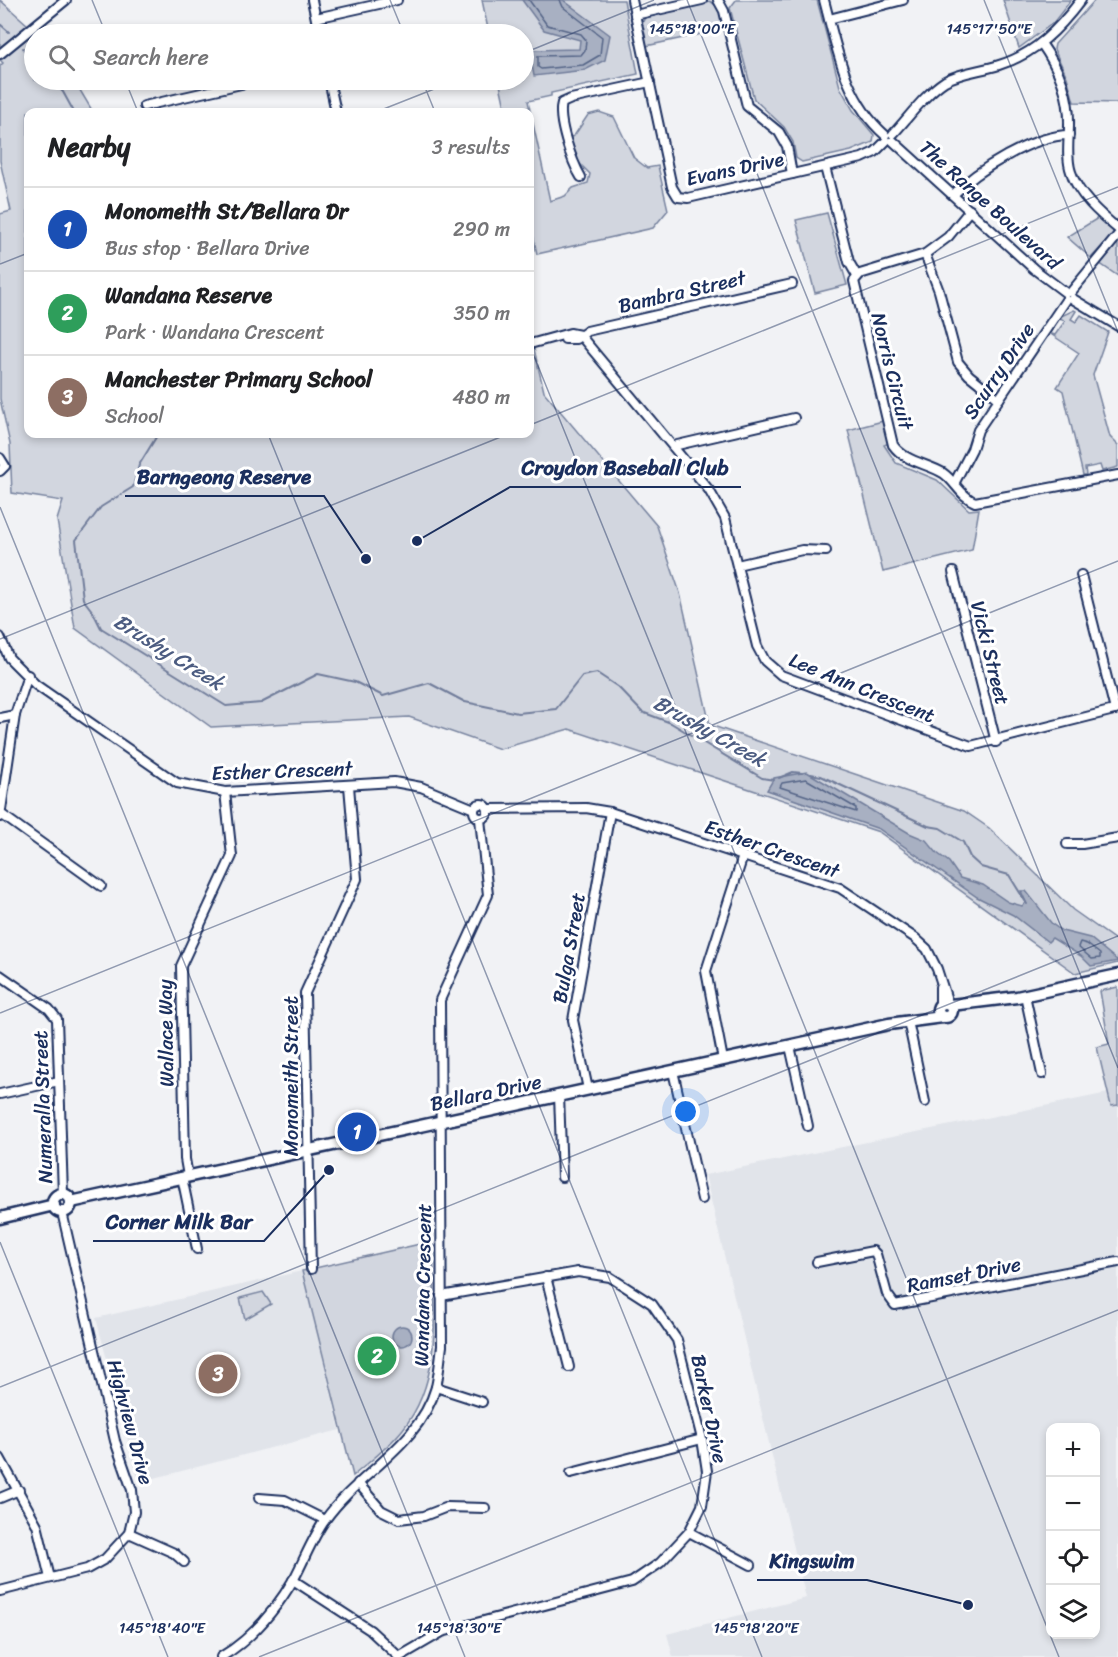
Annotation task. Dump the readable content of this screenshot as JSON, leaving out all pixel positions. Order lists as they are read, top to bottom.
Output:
{
  "streets": {
    "main road": ["Bellara Drive"],
    "street": [
      "Evans Drive",
      "The Range Boulevard",
      "Bambra Street",
      "Norris Circuit",
      "Scurry Drive",
      "Vicki Street",
      "Lee Ann Crescent",
      "Esther Crescent",
      "Bulga Street",
      "Wallace Way",
      "Monomeith Street",
      "Numeralla Street",
      "Ramset Drive",
      "Wandana Crescent",
      "Barker Drive",
      "Highview Drive"
    ]
  },
  "crossings": [
    ["Evans Drive", "The Range Boulevard"],
    ["Evans Drive", "Norris Circuit"],
    ["The Range Boulevard", "Scurry Drive"],
    ["Bambra Street", "Lee Ann Crescent"],
    ["Norris Circuit", "Scurry Drive"],
    ["Vicki Street", "Lee Ann Crescent"],
    ["Esther Crescent", "Bulga Street"],
    ["Esther Crescent", "Wallace Way"],
    ["Esther Crescent", "Monomeith Street"],
    ["Esther Crescent", "Bellara Drive"],
    ["Esther Crescent", "Wandana Crescent"],
    ["Bulga Street", "Bellara Drive"],
    ["Wallace Way", "Bellara Drive"],
    ["Monomeith Street", "Bellara Drive"],
    ["Bellara Drive", "Numeralla Street"],
    ["Bellara Drive", "Wandana Crescent"],
    ["Wandana Crescent", "Barker Drive"]
  ],
  "water": ["Brushy Creek"],
  "places": [
    "Croydon Baseball Club",
    "Barngeong Reserve",
    "Corner Milk Bar",
    "Kingswim"
  ],
  "page": {
    "search": "Search here",
    "heading": ["Nearby", "3 results"],
    "list": [
      {
        "mark": "1",
        "name": "Monomeith St/Bellara Dr",
        "note": "Bus stop · Bellara Drive",
        "value": "290 m"
      },
      {
        "mark": "2",
        "name": "Wandana Reserve",
        "note": "Park · Wandana Crescent",
        "value": "350 m"
      },
      {
        "mark": "3",
        "name": "Manchester Primary School",
        "note": "School",
        "value": "480 m"
      }
    ],
    "pins": ["1", "2", "3"],
    "map_buttons": ["+", "−"]
  },
  "coordinates": [
    "145°18'00\"E",
    "145°17'50\"E",
    "145°18'40\"E",
    "145°18'30\"E",
    "145°18'20\"E"
  ]
}
